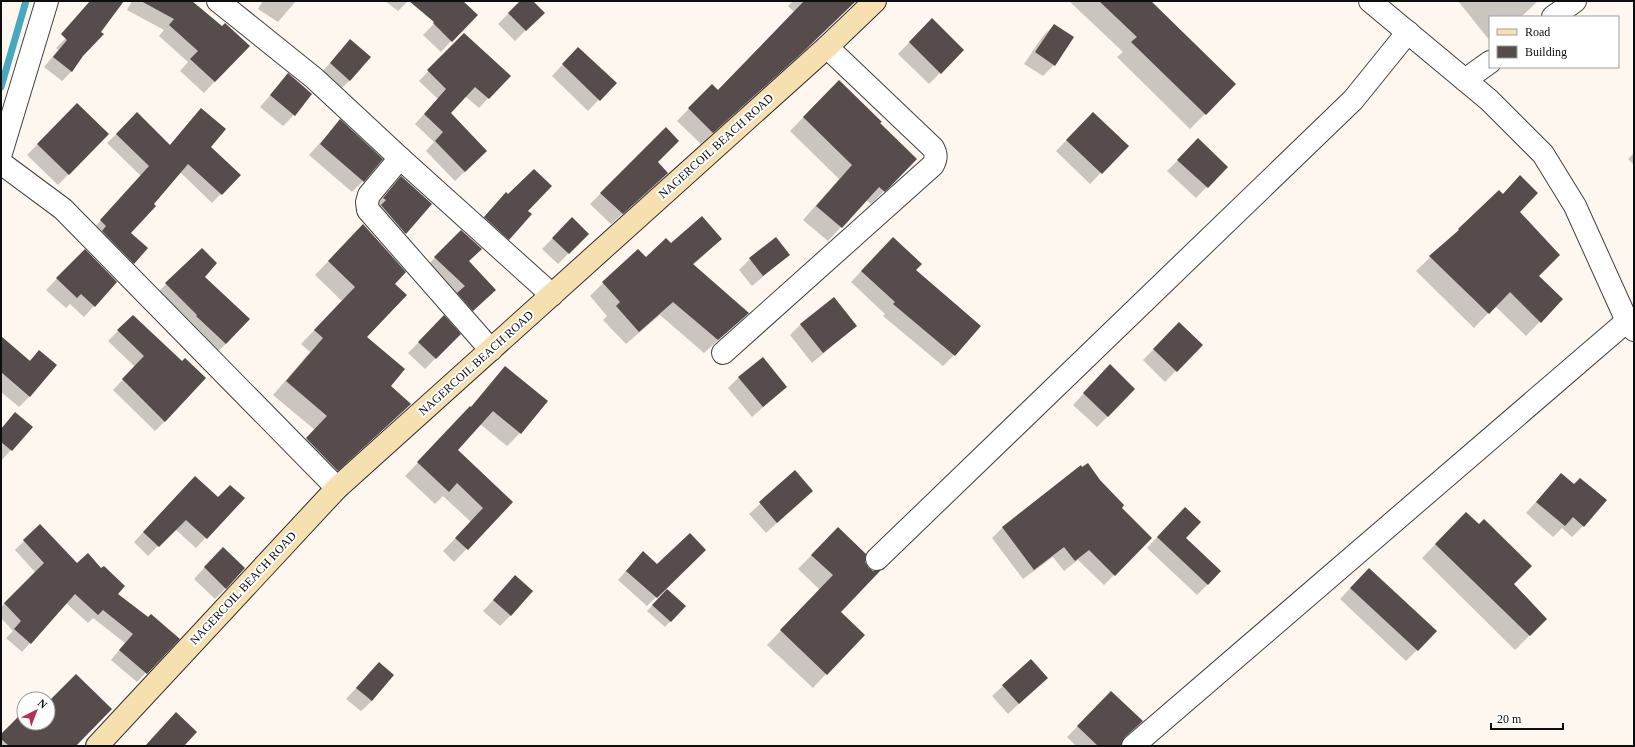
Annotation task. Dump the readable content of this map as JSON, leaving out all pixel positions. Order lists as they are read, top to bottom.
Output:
{
  "streets": {
    "main road": ["NAGERCOIL BEACH ROAD"]
  },
  "legend": ["Road", "Building"],
  "scale_bar": "20 m",
  "north": "top right"
}
